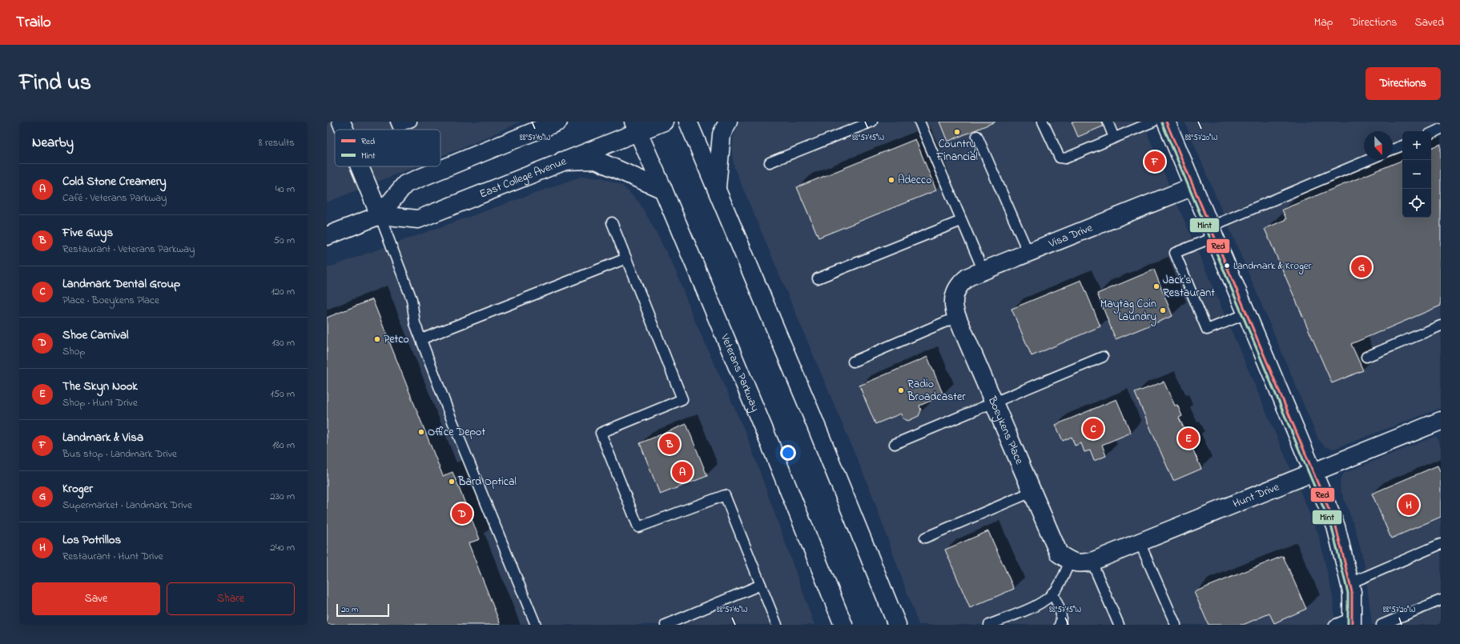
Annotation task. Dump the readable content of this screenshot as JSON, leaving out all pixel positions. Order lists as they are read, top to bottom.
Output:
{
  "streets": {
    "main road": [
      "East College Avenue",
      "Visa Drive",
      "Veterans Parkway",
      "Boeykens Place",
      "Hunt Drive"
    ]
  },
  "crossings": [
    ["East College Avenue", "Veterans Parkway"],
    ["Visa Drive", "Boeykens Place"],
    ["Boeykens Place", "Hunt Drive"]
  ],
  "places": [
    "Country Financial",
    "Adecco",
    "Landmark & Kroger",
    "Jack's Restaurant",
    "Maytag Coin Laundry",
    "Petco",
    "Radio Broadcaster",
    "Office Depot",
    "Bard Optical"
  ],
  "lines": ["transit line Red", "transit line Mint"],
  "legend": ["Red", "Mint"],
  "scale_bar": "20 m",
  "north": "bottom",
  "page": {
    "header": "Trailo",
    "nav": ["Map", "Directions", "Saved"],
    "title": "Find us",
    "buttons": [
      "Directions",
      ["Save", "Share"]
    ],
    "heading": ["Nearby", "8 results"],
    "map_buttons": ["+", "−"],
    "pins": [
      "F",
      "G",
      "C",
      "E",
      "B",
      "A",
      "H",
      "D"
    ],
    "list": [
      {
        "mark": "A",
        "name": "Cold Stone Creamery",
        "note": "Café · Veterans Parkway",
        "value": "40 m"
      },
      {
        "mark": "B",
        "name": "Five Guys",
        "note": "Restaurant · Veterans Parkway",
        "value": "50 m"
      },
      {
        "mark": "C",
        "name": "Landmark Dental Group",
        "note": "Place · Boeykens Place",
        "value": "120 m"
      },
      {
        "mark": "D",
        "name": "Shoe Carnival",
        "note": "Shop",
        "value": "130 m"
      },
      {
        "mark": "E",
        "name": "The Skyn Nook",
        "note": "Shop · Hunt Drive",
        "value": "150 m"
      },
      {
        "mark": "F",
        "name": "Landmark & Visa",
        "note": "Bus stop · Landmark Drive",
        "value": "180 m"
      },
      {
        "mark": "G",
        "name": "Kroger",
        "note": "Supermarket · Landmark Drive",
        "value": "230 m"
      },
      {
        "mark": "H",
        "name": "Los Potrillos",
        "note": "Restaurant · Hunt Drive",
        "value": "240 m"
      }
    ],
    "scale": "20 m"
  },
  "coordinates": ["88°57'10\"W", "88°57'20\"W", "88°57'15\"W"]
}
